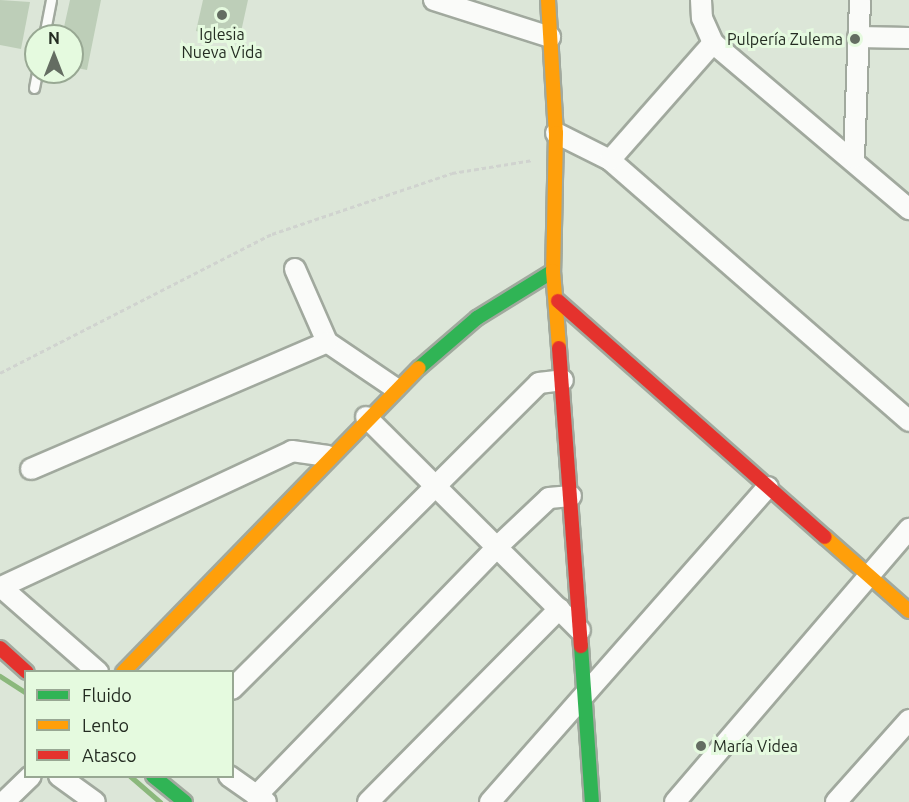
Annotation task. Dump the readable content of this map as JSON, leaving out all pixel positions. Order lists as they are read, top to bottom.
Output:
{
  "places": ["Iglesia Nueva Vida", "Pulpería Zulema", "María Videa"],
  "legend": ["Fluido", "Lento", "Atasco"],
  "north": "top"
}
